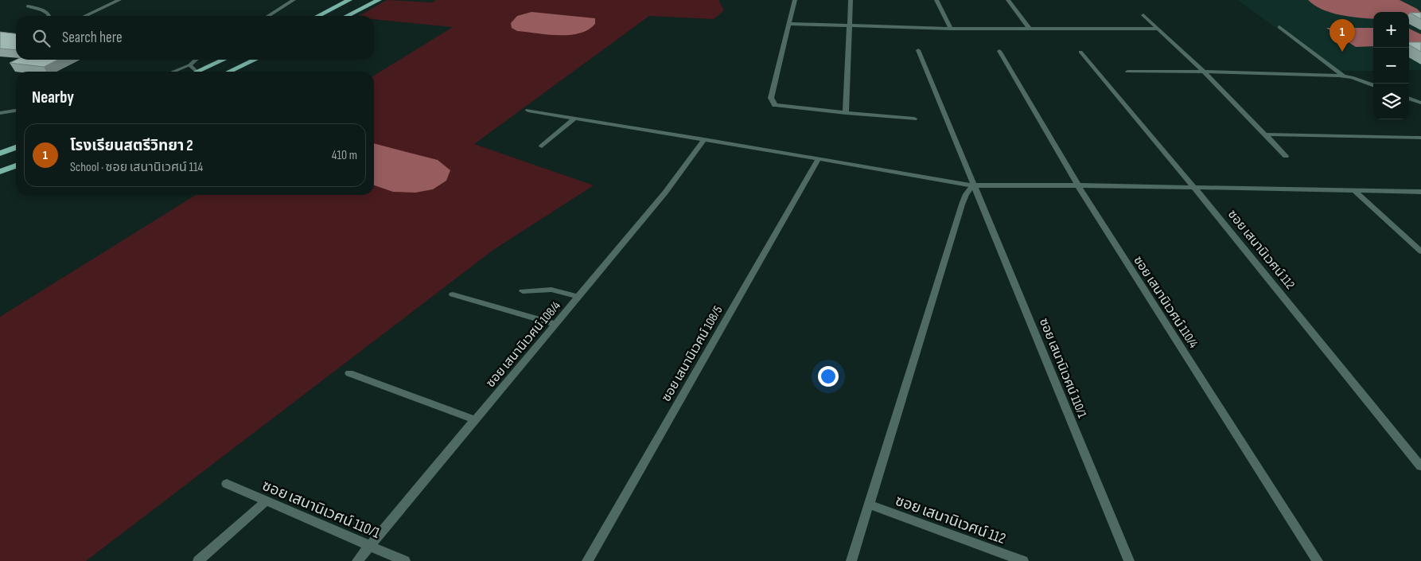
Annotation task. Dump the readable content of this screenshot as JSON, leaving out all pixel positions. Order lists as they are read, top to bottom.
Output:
{
  "streets": {
    "street": [
      "ซอย เสนานิเวศน์ 112",
      "ซอย เสนานิเวศน์ 110/4",
      "ซอย เสนานิเวศน์ 108/4",
      "ซอย เสนานิเวศน์ 108/5",
      "ซอย เสนานิเวศน์ 110/1"
    ]
  },
  "crossings": [
    ["ซอย เสนานิเวศน์ 108/4", "ซอย เสนานิเวศน์ 110/1"]
  ],
  "page": {
    "map_buttons": ["+", "−"],
    "search": "Search here",
    "pins": "1",
    "heading": "Nearby",
    "list": [
      {
        "mark": "1",
        "name": "โรงเรียนสตรีวิทยา 2",
        "note": "School · ซอย เสนานิเวศน์ 114",
        "value": "410 m"
      }
    ]
  }
}
